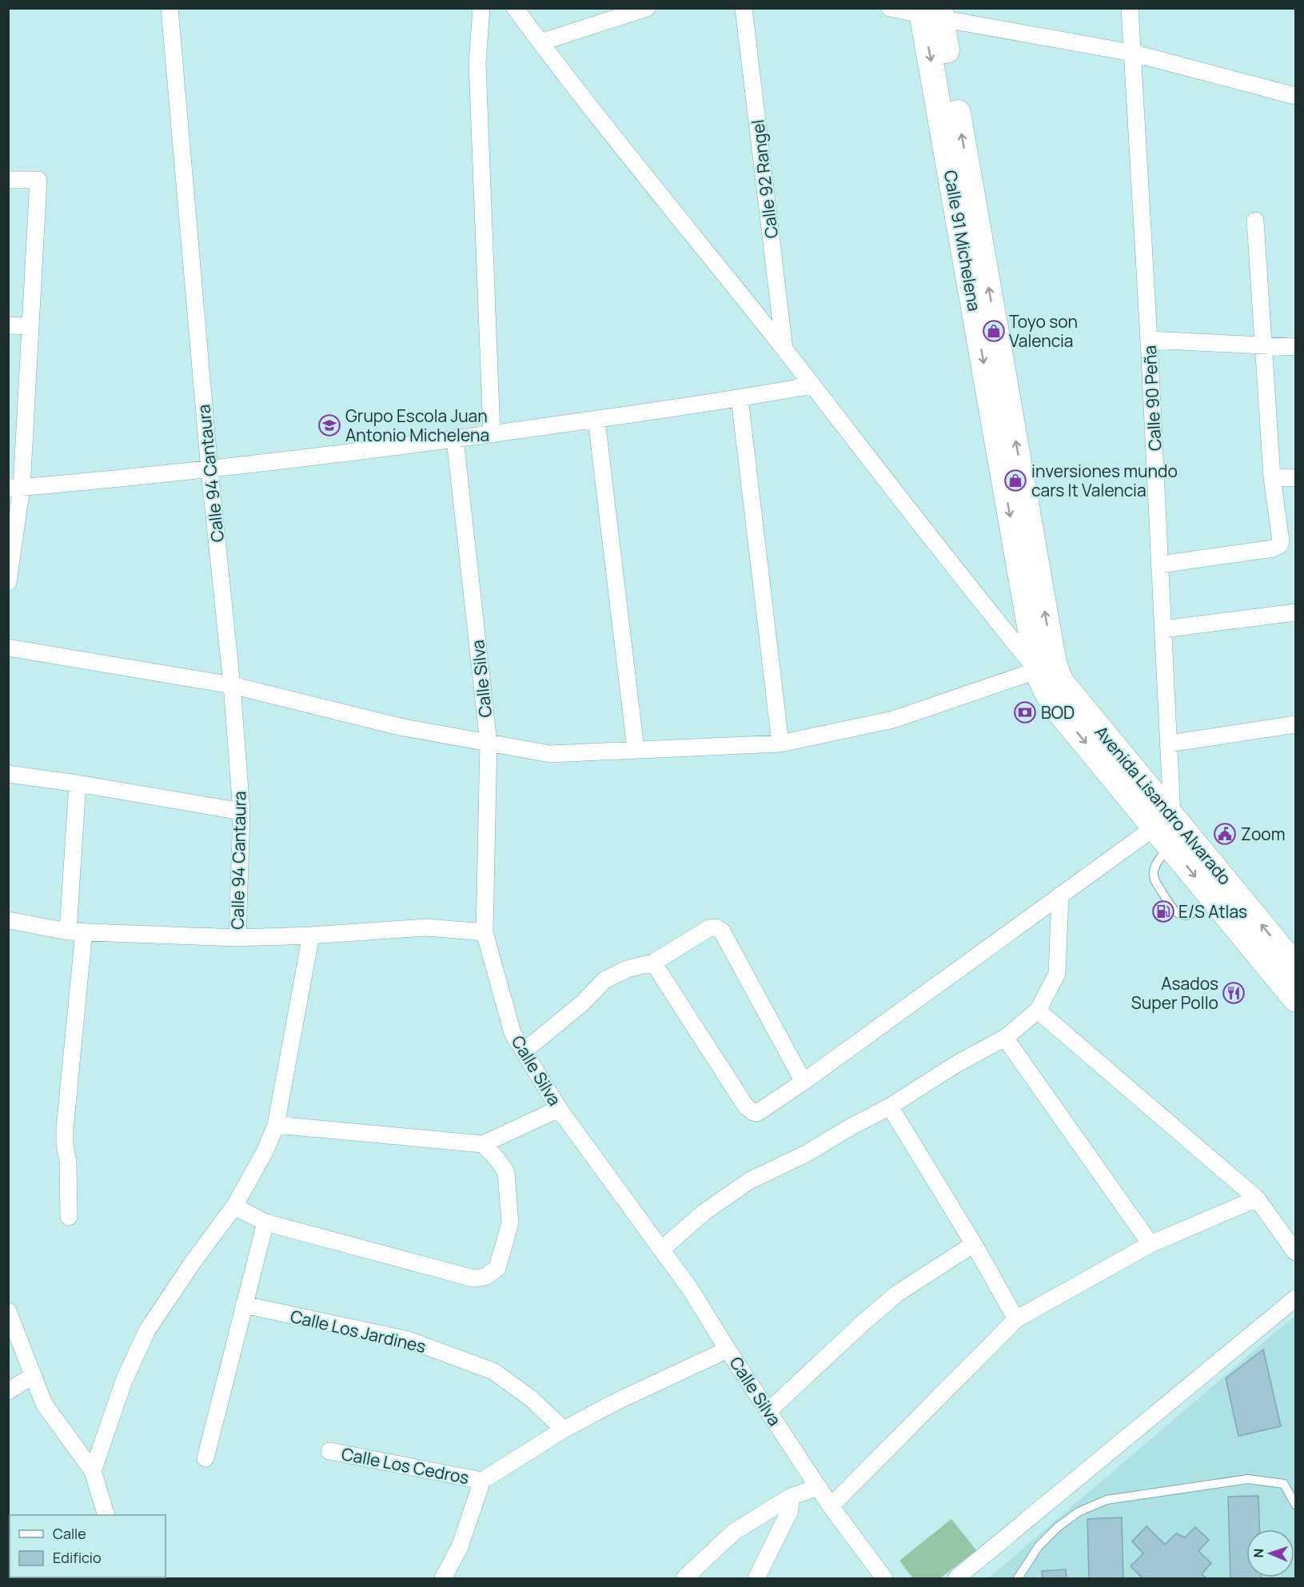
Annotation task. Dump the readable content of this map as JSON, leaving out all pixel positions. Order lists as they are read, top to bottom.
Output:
{
  "streets": {
    "street": [
      "Calle 92 Rangel",
      "Calle 91 Michelena",
      "Calle 90 Peña",
      "Calle 94 Cantaura",
      "Calle Silva",
      "Avenida Lisandro Alvarado",
      "Calle Los Jardines",
      "Calle Los Cedros"
    ]
  },
  "crossings": [
    ["Calle 91 Michelena", "Avenida Lisandro Alvarado"],
    ["Calle 90 Peña", "Avenida Lisandro Alvarado"]
  ],
  "places": {
    "shop": ["Toyo son Valencia", "inversiones mundo cars lt Valencia"],
    "school or university": ["Grupo Escola Juan Antonio Michelena"],
    "bank": ["BOD"],
    "public building": ["Zoom"],
    "fuel station": ["E/S Atlas"],
    "restaurant": ["Asados Super Pollo"]
  },
  "legend": ["Calle", "Edificio"],
  "north": "left"
}
